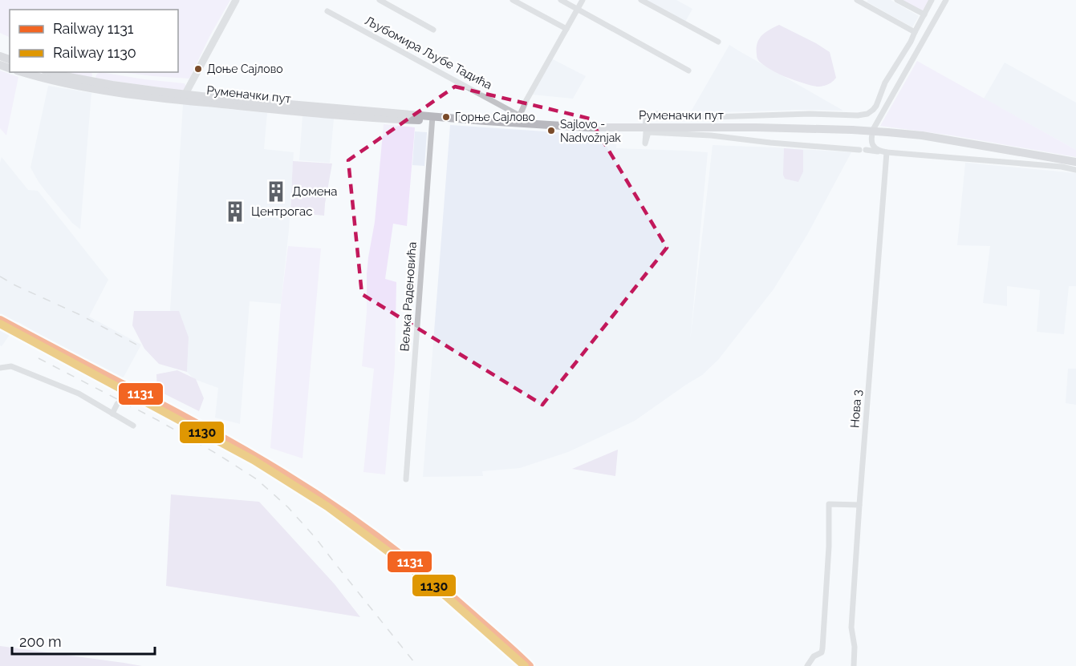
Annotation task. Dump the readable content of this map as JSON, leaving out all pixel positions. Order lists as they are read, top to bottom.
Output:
{
  "streets": {
    "main road": ["Руменачки пут"],
    "street": ["Љубомира Љубе Тадића", "Вељка Раденовића", "Нова 3"]
  },
  "crossings": [
    ["Љубомира Љубе Тадића", "Руменачки пут"],
    ["Руменачки пут", "Вељка Раденовића"]
  ],
  "places": {
    "other": ["Доње Сајлово", "Горње Сајлово", "Sajlovo - Nadvožnjak"],
    "building": ["Домена", "Центрогас"]
  },
  "lines": ["rail line 1131", "rail line 1130"],
  "legend": ["Railway 1131", "Railway 1130"],
  "scale_bar": "200 m"
}
